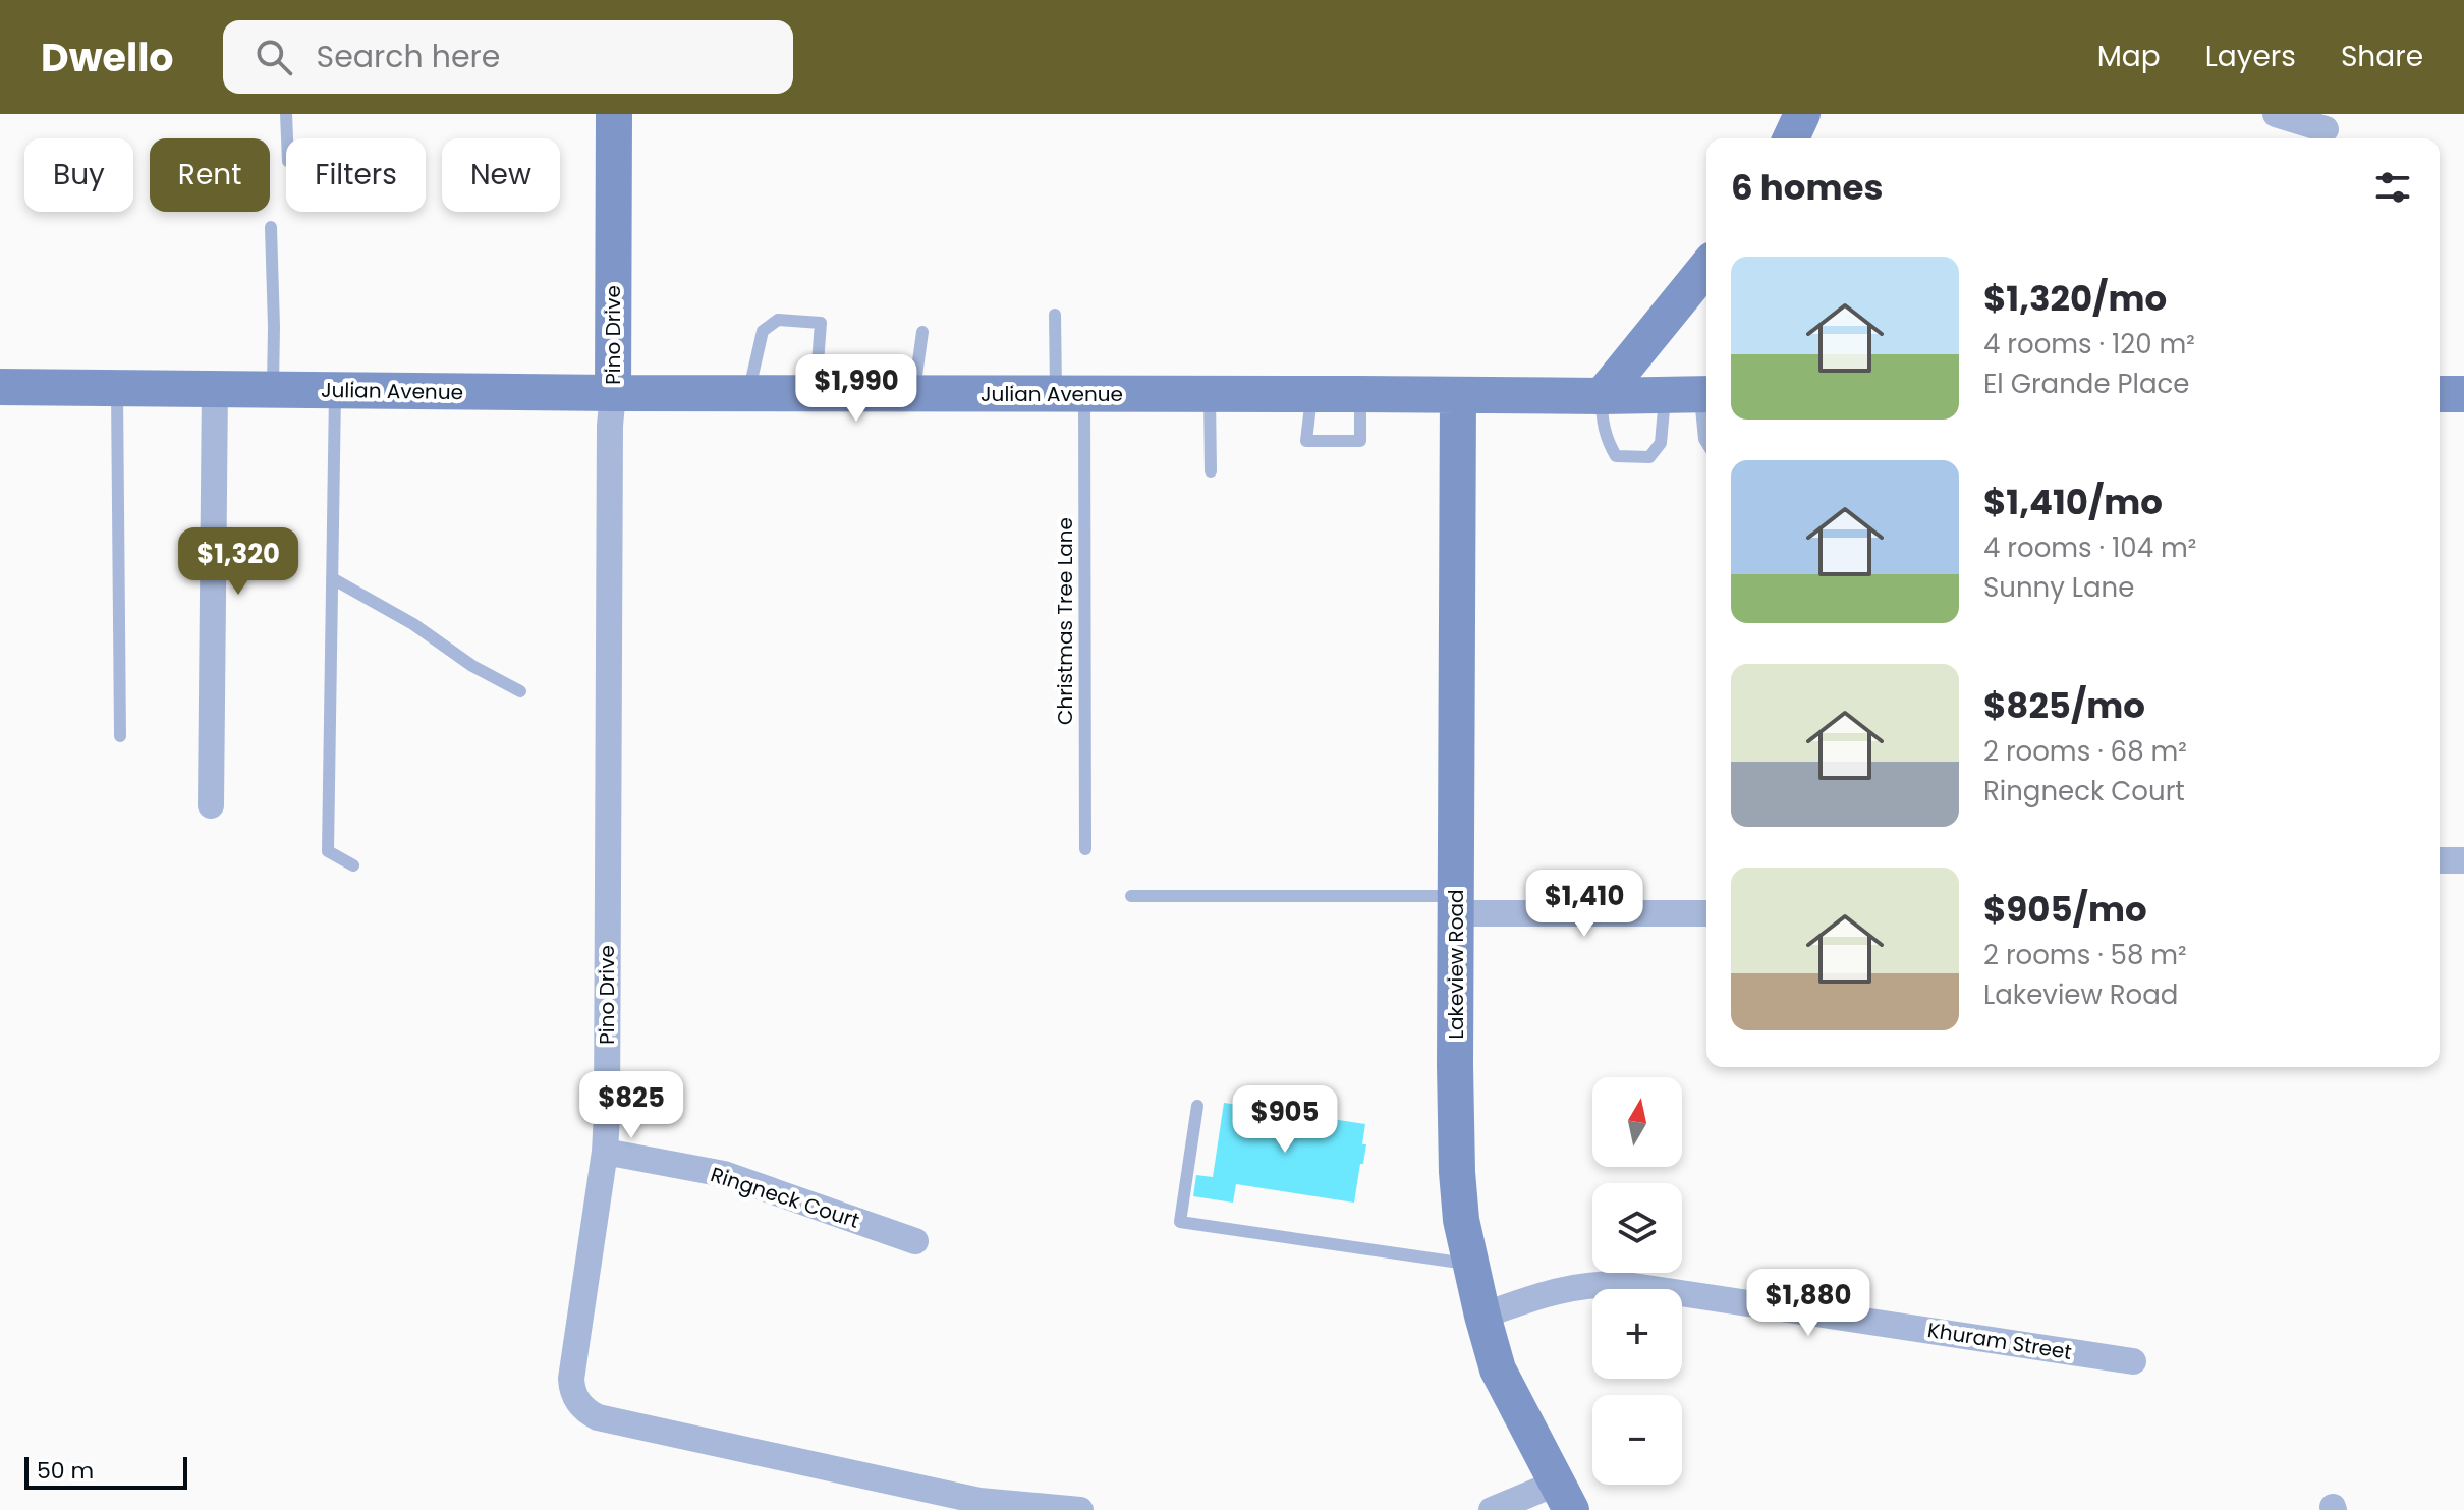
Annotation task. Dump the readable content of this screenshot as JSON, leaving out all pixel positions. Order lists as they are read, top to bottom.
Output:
{
  "streets": {
    "main road": ["Pino Drive", "Julian Avenue", "Lakeview Road"],
    "street": ["Ringneck Court", "Khuram Street"],
    "lane": ["Christmas Tree Lane"]
  },
  "crossings": [
    ["Pino Drive", "Julian Avenue"],
    ["Pino Drive", "Ringneck Court"],
    ["Julian Avenue", "Christmas Tree Lane"],
    ["Julian Avenue", "Lakeview Road"],
    ["Lakeview Road", "Khuram Street"]
  ],
  "scale_bar": "50 m",
  "north": "top",
  "page": {
    "header": "Dwello",
    "search": "Search here",
    "nav": ["Map", "Layers", "Share"],
    "chip": [
      "Buy",
      "Rent",
      "Filters",
      "New"
    ],
    "heading": "6 homes",
    "list": [
      {
        "name": "$1,320/mo",
        "note": "4 rooms · 120 m² · El Grande Place"
      },
      {
        "name": "$1,410/mo",
        "note": "4 rooms · 104 m² · Sunny Lane"
      },
      {
        "name": "$825/mo",
        "note": "2 rooms · 68 m² · Ringneck Court"
      },
      {
        "name": "$905/mo",
        "note": "2 rooms · 58 m² · Lakeview Road"
      }
    ],
    "price": [
      "$1,990",
      "$1,320",
      "$1,410",
      "$825",
      "$905",
      "$1,880"
    ],
    "map_buttons": ["+", "−"],
    "scale": "50 m"
  }
}
